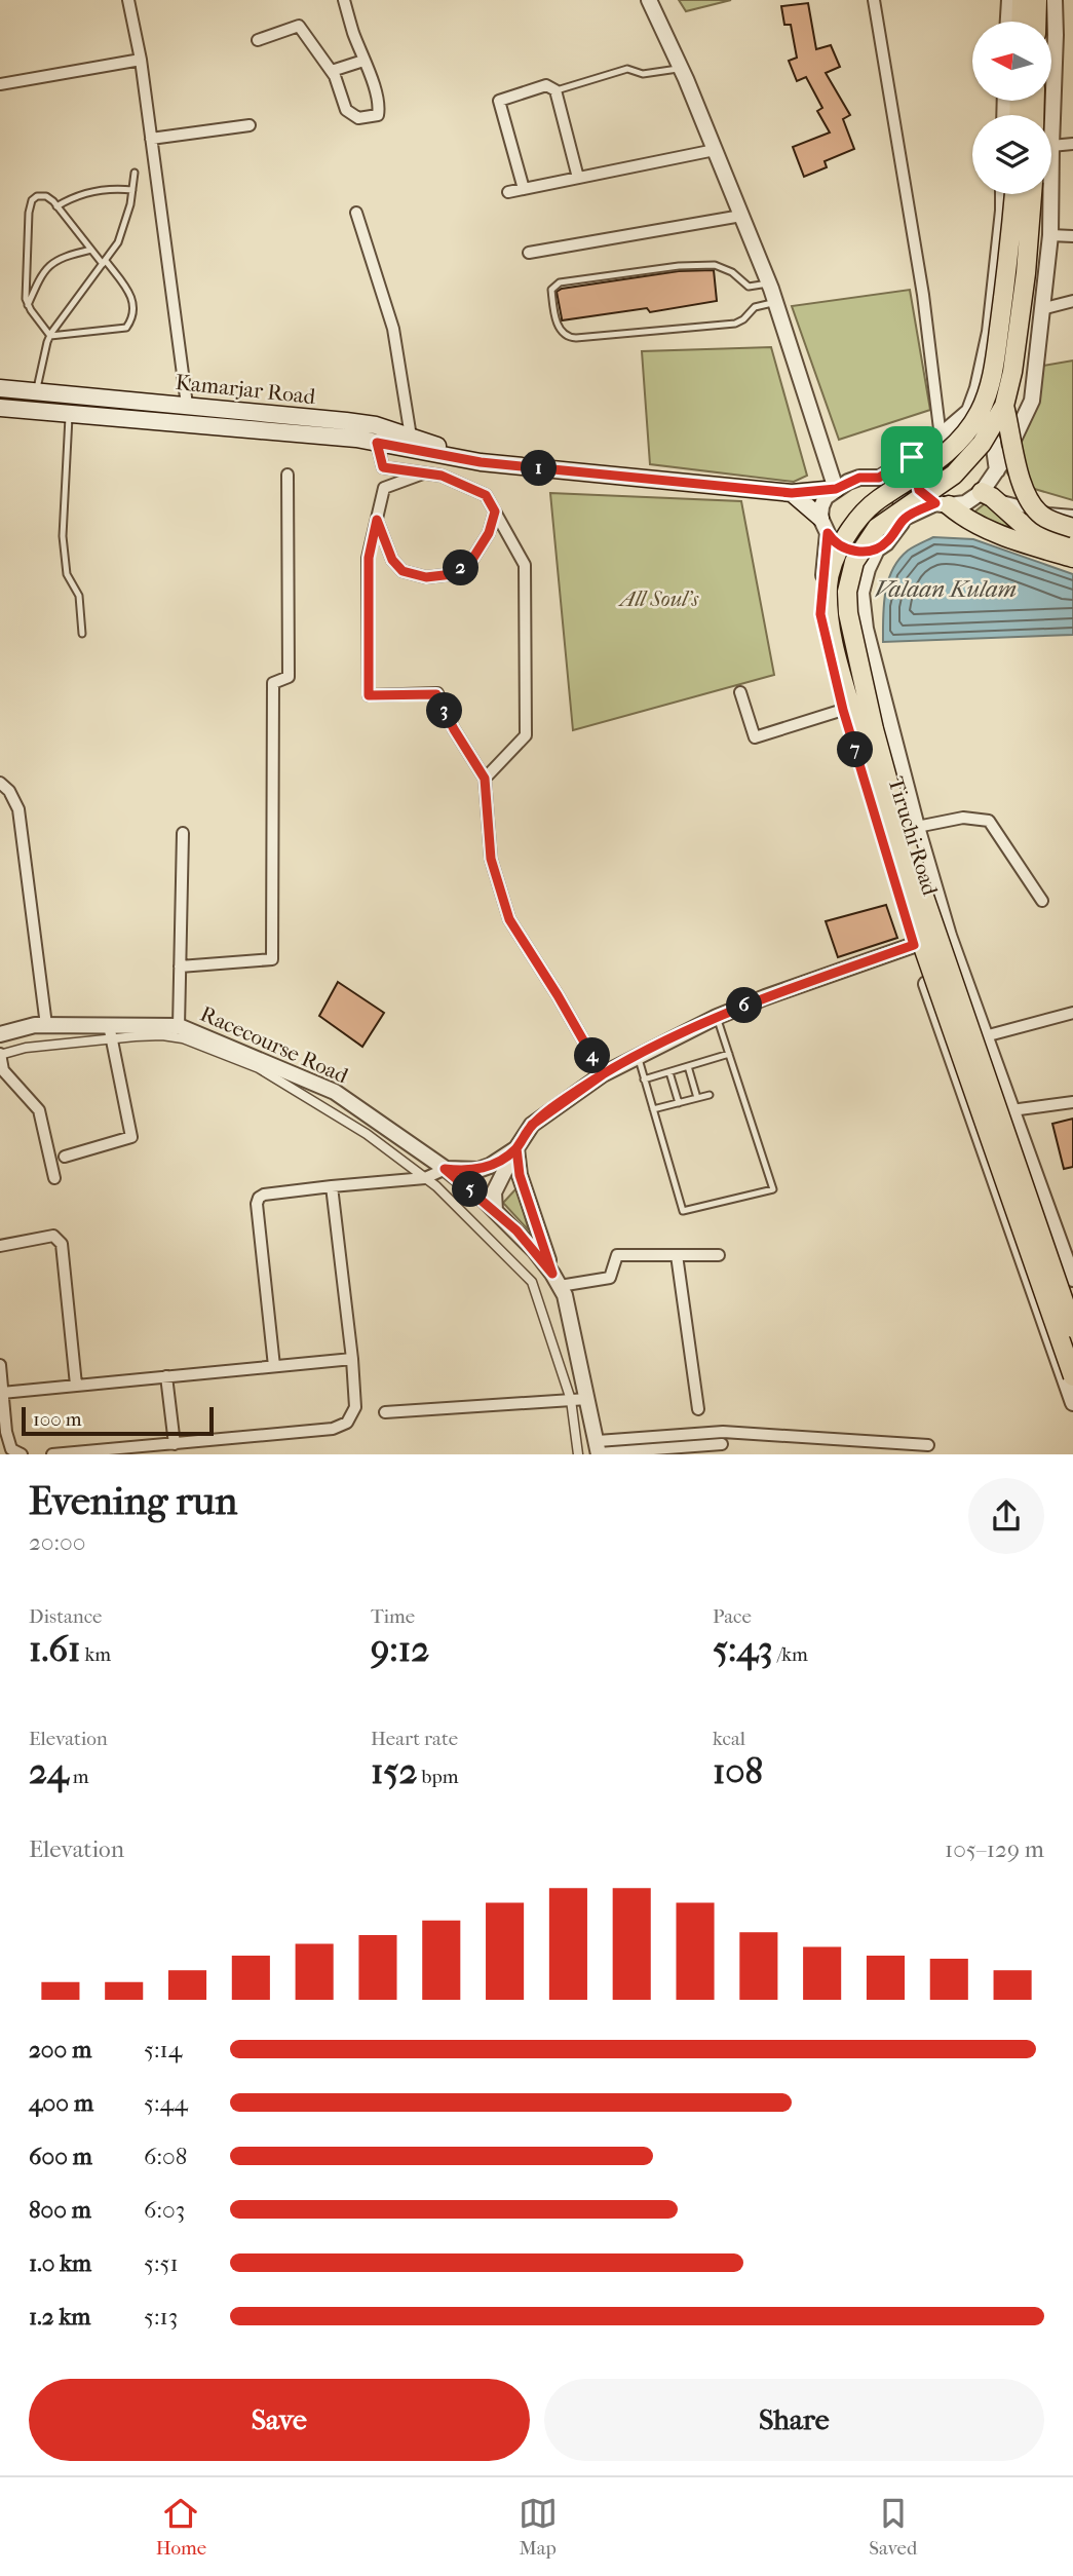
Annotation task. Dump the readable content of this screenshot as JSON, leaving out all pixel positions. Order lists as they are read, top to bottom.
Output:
{
  "streets": {
    "main road": ["Kamarjar Road", "Tiruchi Road"],
    "street": ["Racecourse Road"]
  },
  "crossings": [
    ["Kamarjar Road", "Tiruchi Road"]
  ],
  "water": ["Valaan Kulam"],
  "parks": ["All Soul's"],
  "scale_bar": "100 m",
  "north": "left",
  "page": {
    "pins": [
      "1",
      "2",
      "3",
      "7",
      "6",
      "4",
      "5"
    ],
    "scale": "100 m",
    "heading": ["Evening run", "20:00"],
    "stats": [
      ["Distance", "1.61 km"],
      ["Time", "9:12"],
      ["Pace", "5:43 /km"],
      ["Elevation", "24 m"],
      ["Heart rate", "152 bpm"],
      ["kcal", "108"]
    ],
    "chart": ["Elevation", "105–129 m"],
    "list": [
      {
        "name": "200 m",
        "note": "5:14"
      },
      {
        "name": "400 m",
        "note": "5:44"
      },
      {
        "name": "600 m",
        "note": "6:08"
      },
      {
        "name": "800 m",
        "note": "6:03"
      },
      {
        "name": "1.0 km",
        "note": "5:51"
      },
      {
        "name": "1.2 km",
        "note": "5:13"
      }
    ],
    "buttons": ["Save", "Share"],
    "tabs": ["Home", "Map", "Saved"]
  }
}
